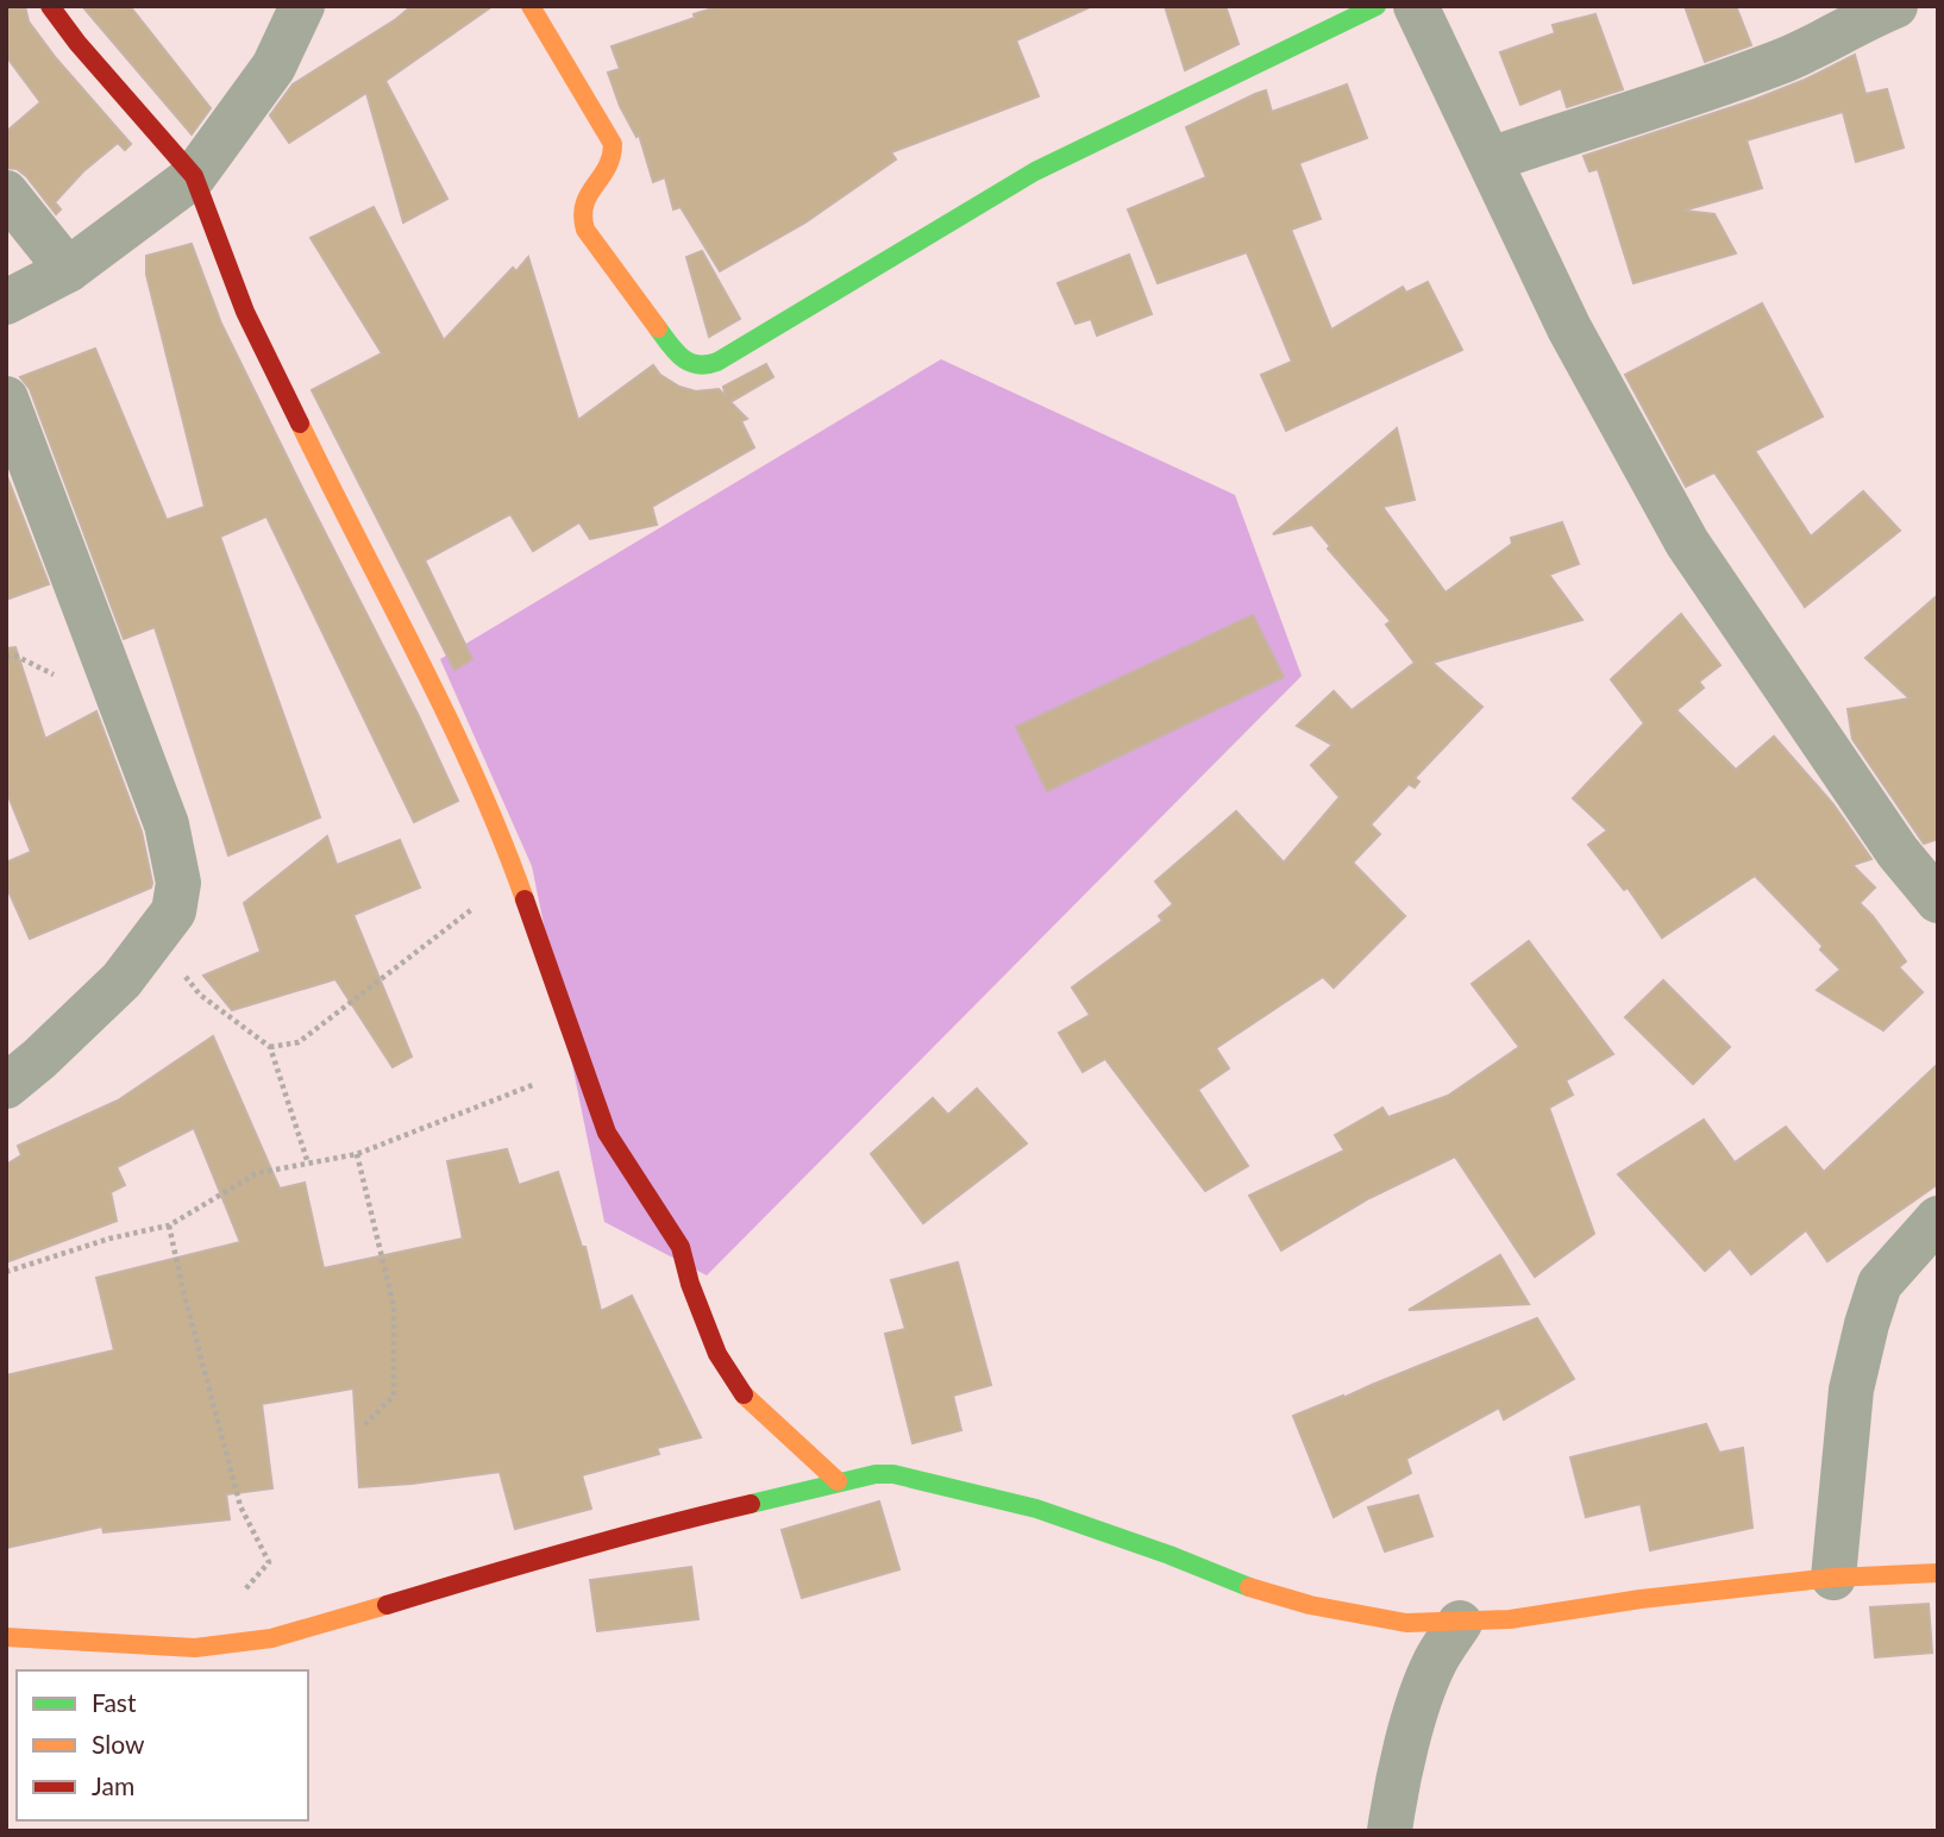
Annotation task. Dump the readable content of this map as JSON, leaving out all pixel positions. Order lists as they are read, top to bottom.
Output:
{
  "legend": ["Fast", "Slow", "Jam"]
}
